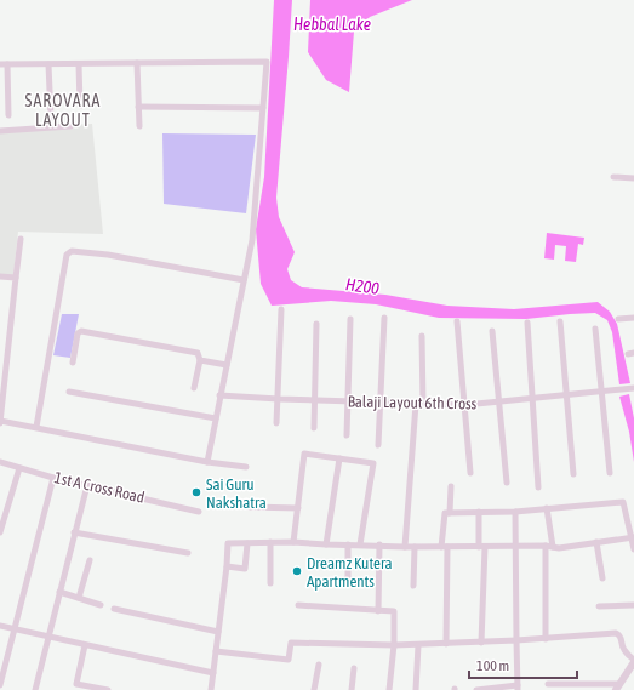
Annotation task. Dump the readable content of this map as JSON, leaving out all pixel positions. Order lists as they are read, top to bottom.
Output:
{
  "streets": {
    "street": ["Balaji Layout 6th Cross", "1st A Cross Road"]
  },
  "districts": ["SAROVARA LAYOUT"],
  "water": ["Hebbal Lake", "H200"],
  "places": ["Sai Guru Nakshatra", "Dreamz Kutera Apartments"],
  "scale_bar": "100 m"
}
